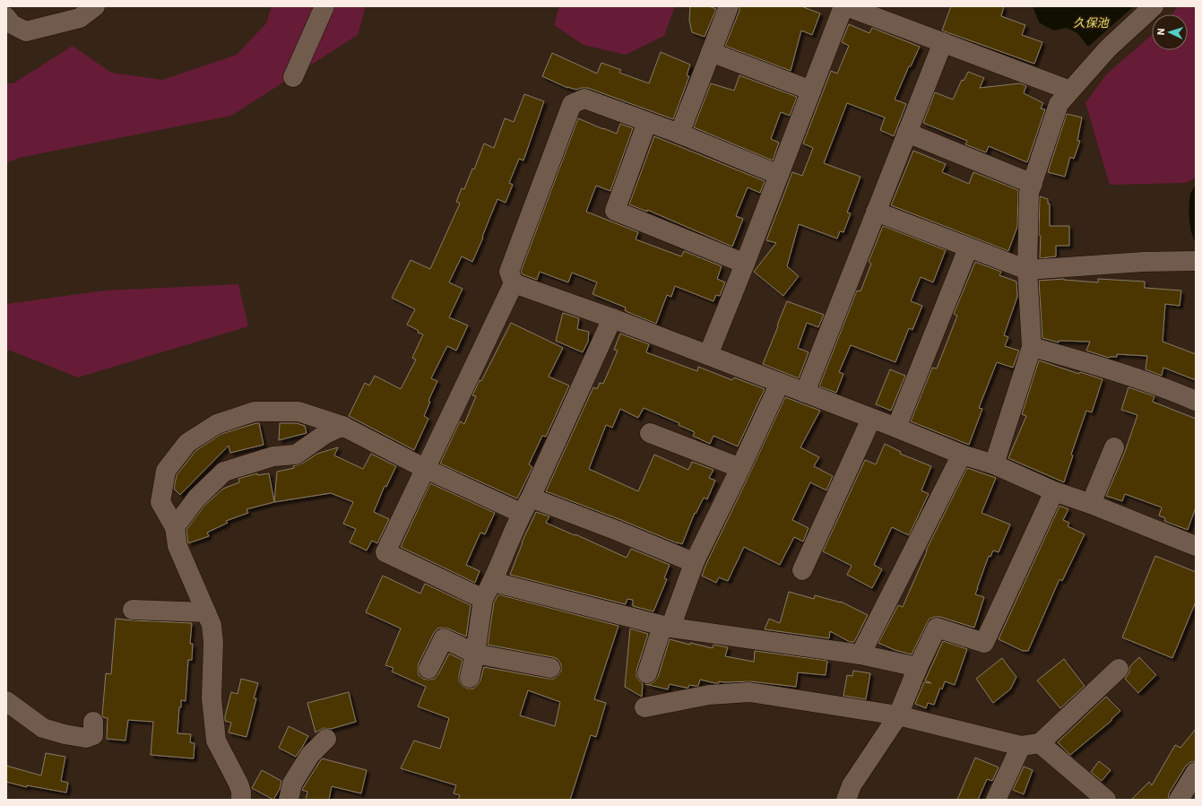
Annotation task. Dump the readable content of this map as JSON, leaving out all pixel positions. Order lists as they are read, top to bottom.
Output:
{
  "water": ["久保池"],
  "north": "left"
}
